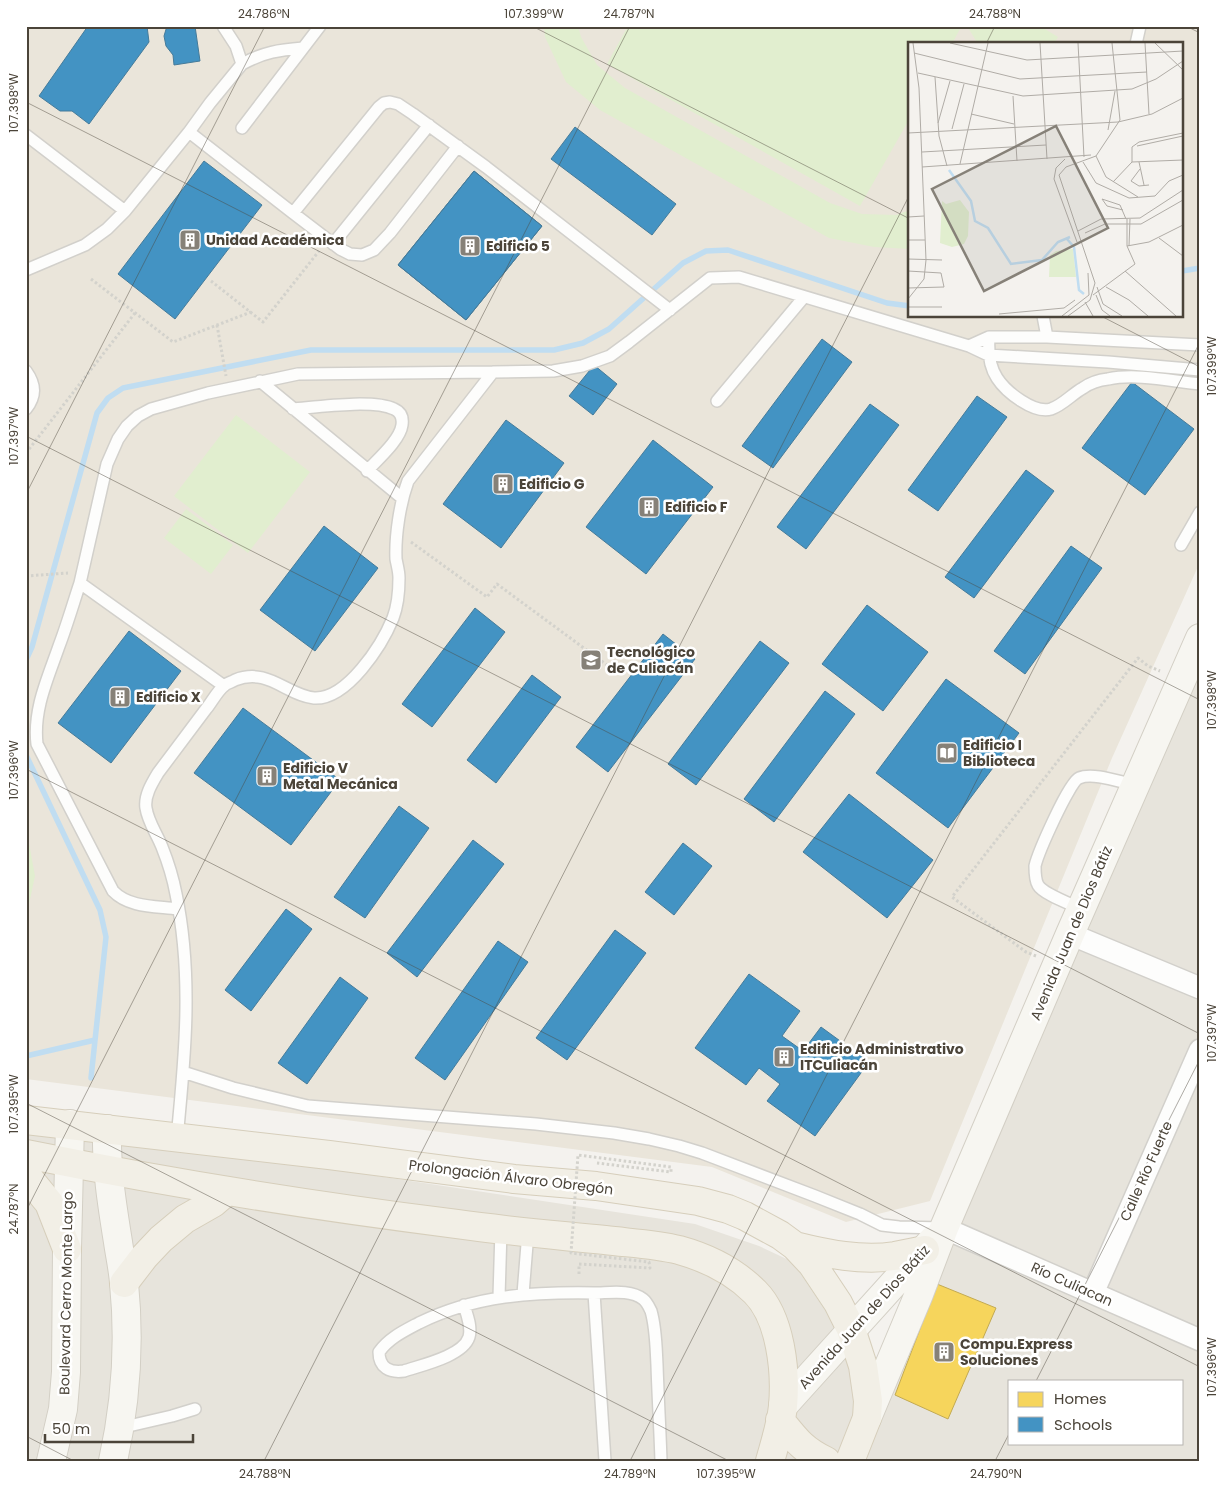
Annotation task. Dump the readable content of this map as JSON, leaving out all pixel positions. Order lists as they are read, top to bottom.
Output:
{
  "streets": {
    "main road": ["Avenida Juan de Dios Bátiz", "Prolongación Álvaro Obregón", "Boulevard Cerro Monte Largo"],
    "street": ["Calle Río Fuerte", "Río Culiacan"]
  },
  "crossings": [
    ["Avenida Juan de Dios Bátiz", "Prolongación Álvaro Obregón"],
    ["Avenida Juan de Dios Bátiz", "Río Culiacan"],
    ["Calle Río Fuerte", "Río Culiacan"],
    ["Prolongación Álvaro Obregón", "Boulevard Cerro Monte Largo"]
  ],
  "places": {
    "building": [
      "Unidad Académica",
      "Edificio 5",
      "Edificio G",
      "Edificio F",
      "Edificio X",
      "Edificio V Metal Mecánica",
      "Edificio Administrativo ITCuliacán",
      "Compu.Express Soluciones"
    ],
    "school or university": ["Tecnológico de Culiacán"],
    "library": ["Edificio I Biblioteca"]
  },
  "legend": ["Homes", "Schools"],
  "scale_bar": "50 m",
  "coordinates": [
    "24.786°N",
    "107.399°W",
    "24.787°N",
    "24.788°N",
    "107.398°W",
    "107.397°W",
    "107.396°W",
    "107.395°W",
    "24.789°N",
    "24.790°N"
  ]
}
